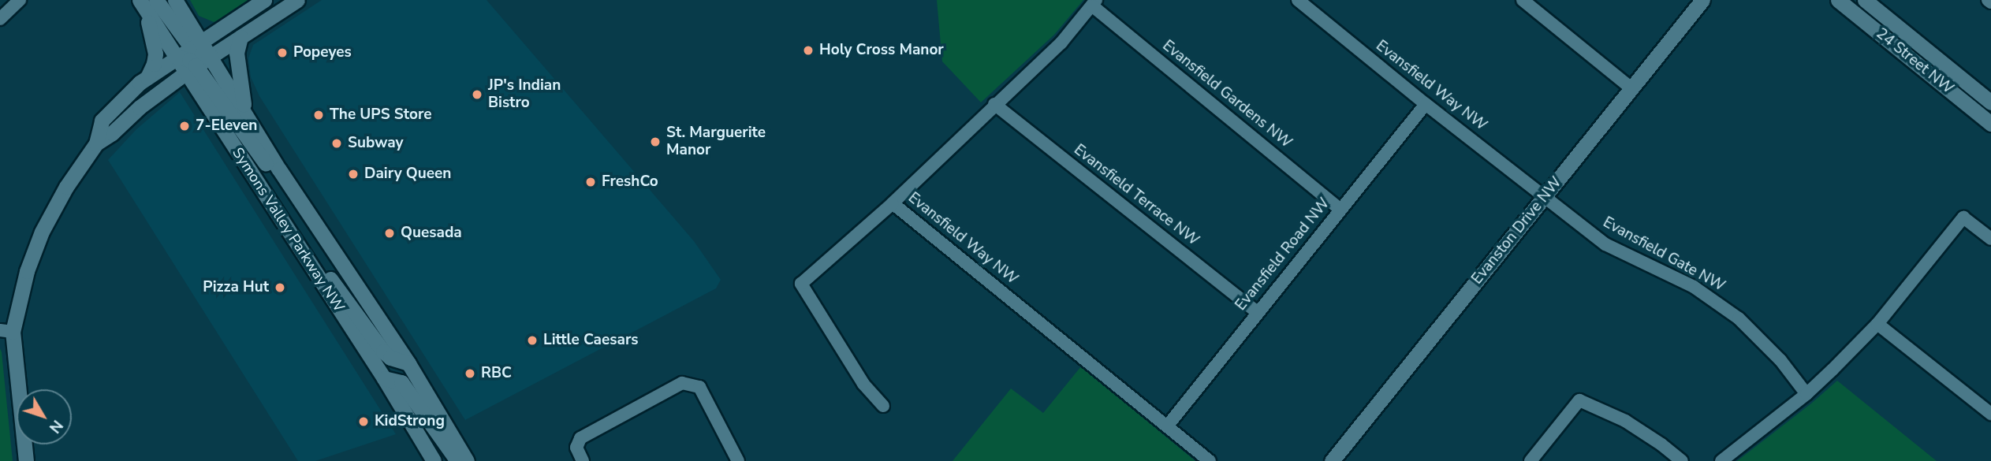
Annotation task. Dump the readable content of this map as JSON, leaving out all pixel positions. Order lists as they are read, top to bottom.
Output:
{
  "streets": {
    "main road": ["24 Street NW", "Symons Valley Parkway NW", "Evanston Drive NW"],
    "street": [
      "Evansfield Way NW",
      "Evansfield Gardens NW",
      "Evansfield Terrace NW",
      "Evansfield Road NW",
      "Evansfield Gate NW"
    ]
  },
  "crossings": [
    ["Evansfield Way NW", "Evansfield Gardens NW"],
    ["Evansfield Way NW", "Evansfield Terrace NW"],
    ["Evansfield Way NW", "Evanston Drive NW"],
    ["Evansfield Way NW", "Evansfield Road NW"],
    ["Evansfield Way NW", "Evansfield Gate NW"],
    ["Evansfield Gardens NW", "Evansfield Road NW"],
    ["Evansfield Terrace NW", "Evansfield Road NW"],
    ["Evanston Drive NW", "Evansfield Gate NW"]
  ],
  "places": [
    "Holy Cross Manor",
    "Popeyes",
    "JP's Indian Bistro",
    "The UPS Store",
    "7-Eleven",
    "St. Marguerite Manor",
    "Subway",
    "Dairy Queen",
    "FreshCo",
    "Quesada",
    "Pizza Hut",
    "Little Caesars",
    "RBC",
    "KidStrong"
  ],
  "north": "bottom right"
}
